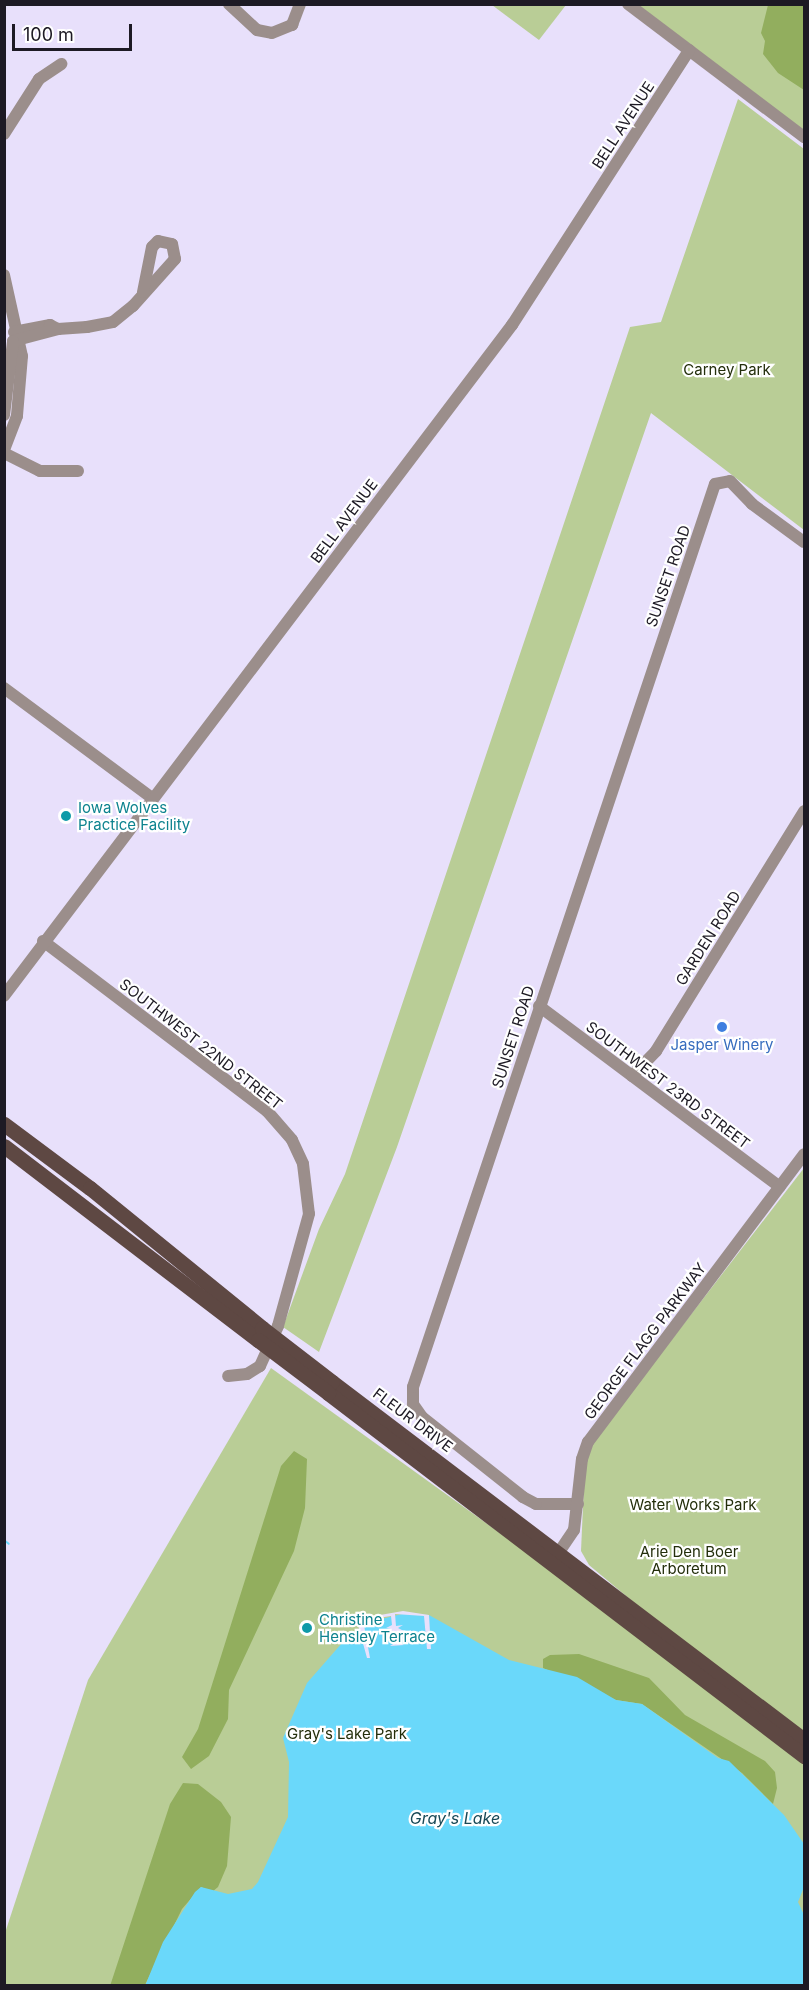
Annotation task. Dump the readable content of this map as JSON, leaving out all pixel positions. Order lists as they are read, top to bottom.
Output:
{
  "streets": {
    "main road": ["FLEUR DRIVE"],
    "street": [
      "BELL AVENUE",
      "SUNSET ROAD",
      "GARDEN ROAD",
      "SOUTHWEST 22ND STREET",
      "SOUTHWEST 23RD STREET",
      "GEORGE FLAGG PARKWAY"
    ]
  },
  "crossings": [
    ["BELL AVENUE", "SOUTHWEST 22ND STREET"],
    ["SUNSET ROAD", "SOUTHWEST 23RD STREET"],
    ["SUNSET ROAD", "GEORGE FLAGG PARKWAY"],
    ["GARDEN ROAD", "SOUTHWEST 23RD STREET"],
    ["SOUTHWEST 23RD STREET", "GEORGE FLAGG PARKWAY"],
    ["GEORGE FLAGG PARKWAY", "FLEUR DRIVE"]
  ],
  "water": ["Gray's Lake"],
  "parks": [
    "Carney Park",
    "Water Works Park",
    "Arie Den Boer Arboretum",
    "Gray's Lake Park"
  ],
  "places": ["Iowa Wolves Practice Facility", "Jasper Winery", "Christine Hensley Terrace"],
  "scale_bar": "100 m"
}
